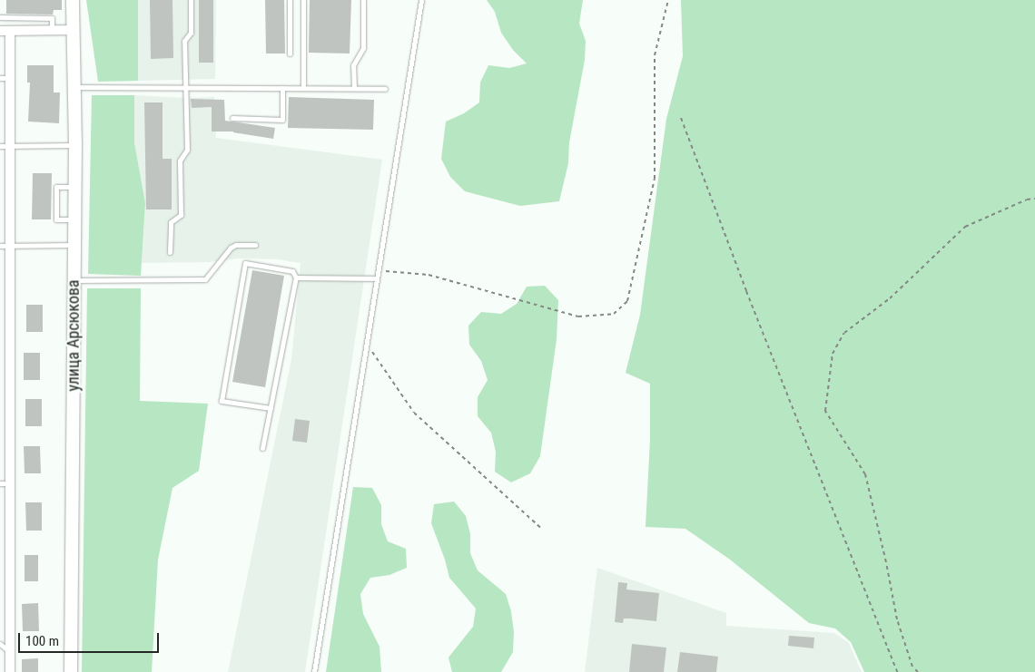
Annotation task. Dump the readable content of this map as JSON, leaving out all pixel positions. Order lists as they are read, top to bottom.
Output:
{
  "streets": {
    "street": ["улица Арсюкова"]
  },
  "scale_bar": "100 m"
}
